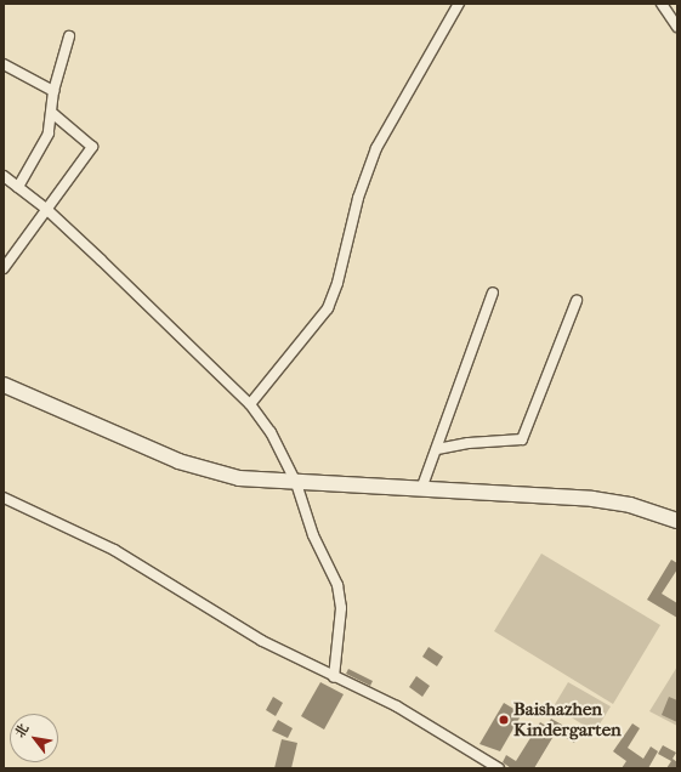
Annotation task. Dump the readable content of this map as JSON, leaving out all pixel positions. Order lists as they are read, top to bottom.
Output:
{
  "places": ["Baishazhen Kindergarten"],
  "north": "top left"
}
